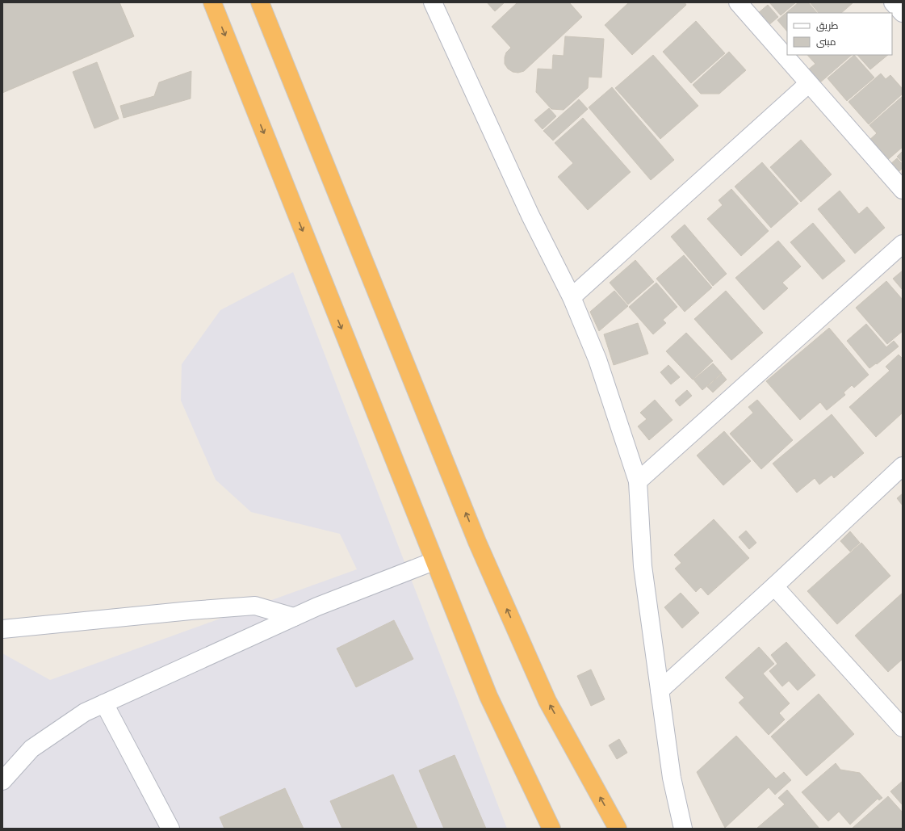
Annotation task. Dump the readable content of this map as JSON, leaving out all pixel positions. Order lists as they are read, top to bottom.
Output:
{
  "legend": ["طريق", "مبنى"]
}
